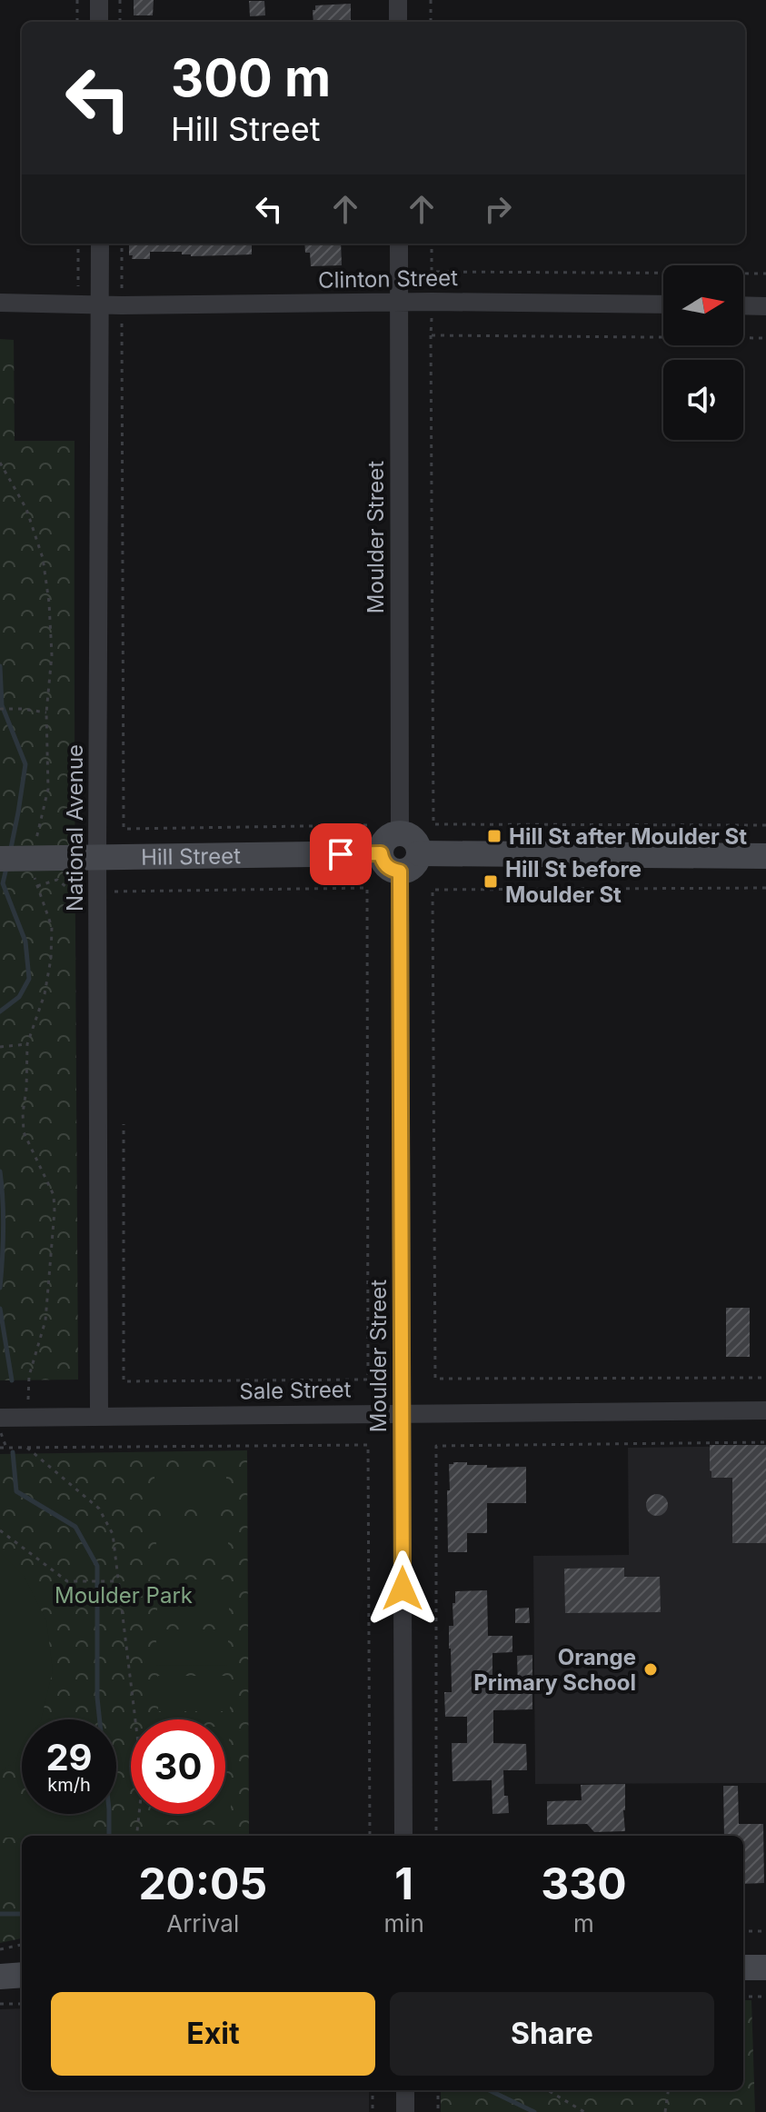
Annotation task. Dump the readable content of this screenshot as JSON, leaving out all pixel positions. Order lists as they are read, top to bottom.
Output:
{
  "streets": {
    "street": [
      "Clinton Street",
      "Moulder Street",
      "National Avenue",
      "Hill Street",
      "Sale Street"
    ]
  },
  "crossings": [
    ["Clinton Street", "Moulder Street"],
    ["Clinton Street", "National Avenue"],
    ["Moulder Street", "Hill Street"],
    ["Moulder Street", "Sale Street"],
    ["National Avenue", "Hill Street"],
    ["National Avenue", "Sale Street"]
  ],
  "parks": ["Moulder Park"],
  "places": {
    "transit": ["Hill St after Moulder St", "Hill St before Moulder St"],
    "other": ["Orange Primary School"]
  },
  "north": "right",
  "page": {
    "turn": ["300 m", "Hill Street"],
    "speed": "29 km/h",
    "limit": "30",
    "eta": [
      "20:05",
      "Arrival",
      "1",
      "min",
      "330",
      "m"
    ],
    "buttons": ["Exit", "Share"]
  }
}
